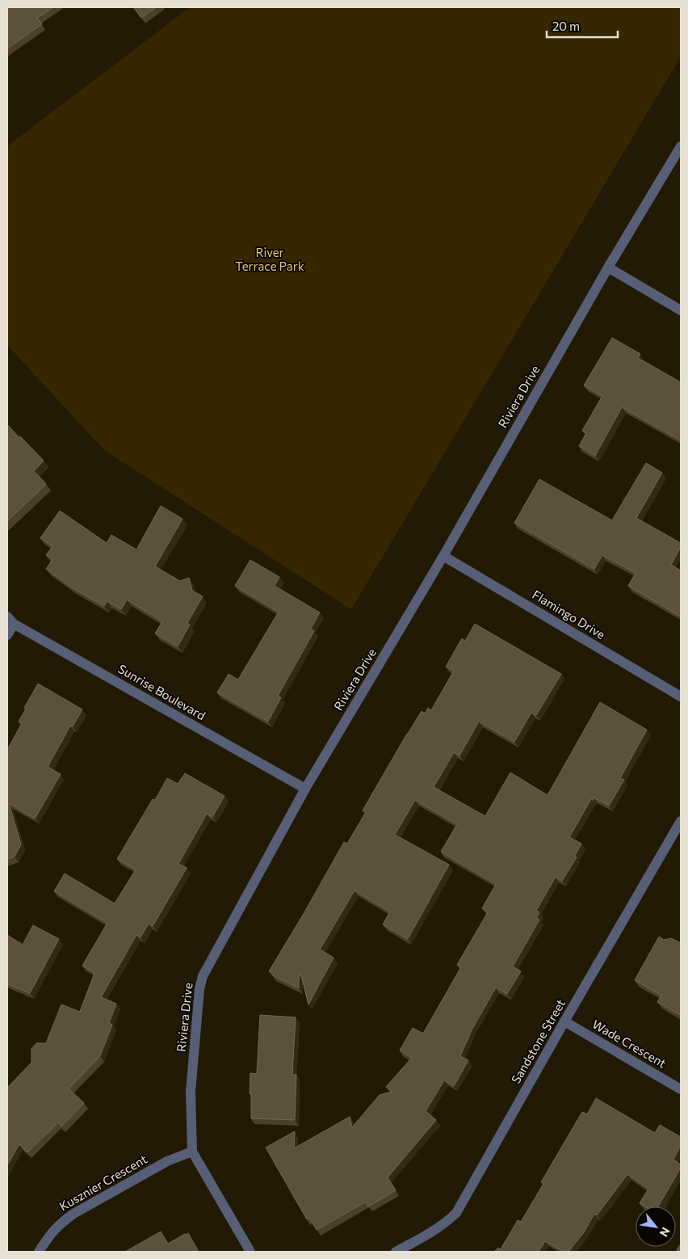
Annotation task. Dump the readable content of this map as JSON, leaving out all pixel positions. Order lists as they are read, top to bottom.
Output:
{
  "streets": {
    "street": [
      "Riviera Drive",
      "Flamingo Drive",
      "Sunrise Boulevard",
      "Sandstone Street",
      "Wade Crescent",
      "Kusznier Crescent"
    ]
  },
  "crossings": [
    ["Riviera Drive", "Flamingo Drive"],
    ["Riviera Drive", "Sunrise Boulevard"],
    ["Riviera Drive", "Kusznier Crescent"],
    ["Sandstone Street", "Wade Crescent"]
  ],
  "parks": ["River Terrace Park"],
  "scale_bar": "20 m",
  "north": "bottom right"
}
